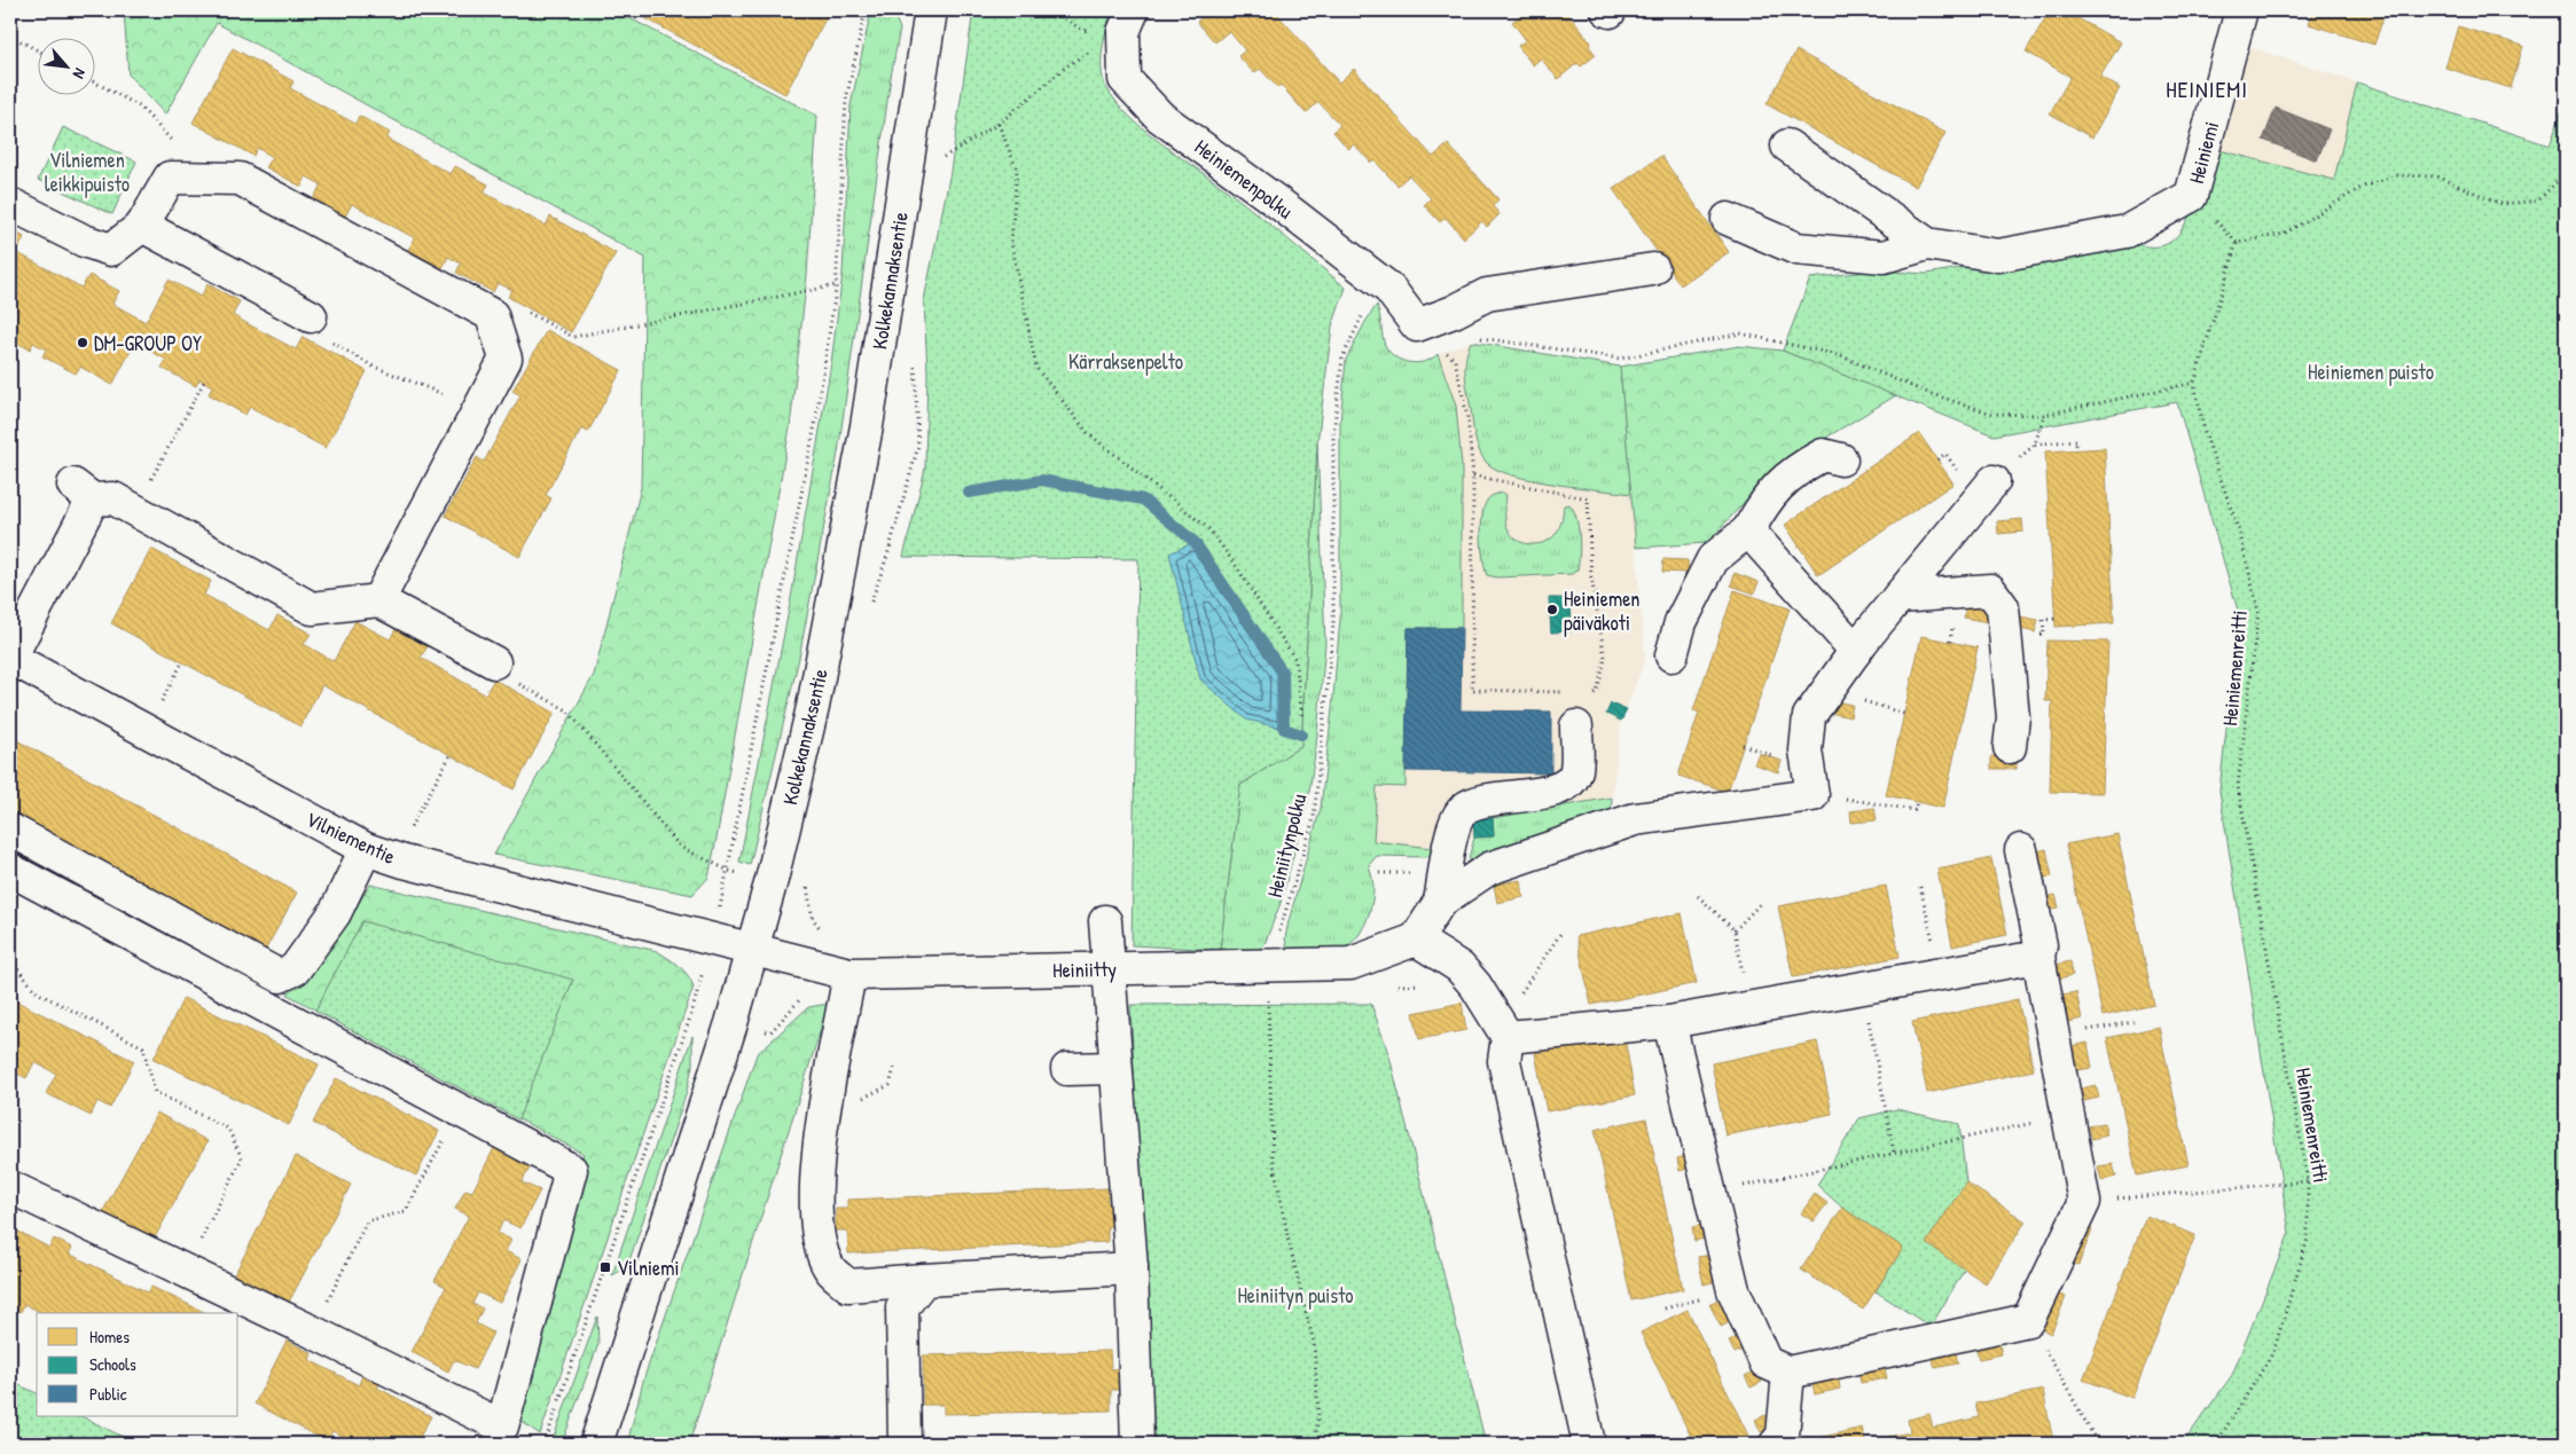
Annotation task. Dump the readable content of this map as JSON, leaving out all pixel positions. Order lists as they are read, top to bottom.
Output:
{
  "streets": {
    "street": [
      "Heiniemi",
      "Heiniemenpolku",
      "Kolkekannaksentie",
      "Vilniementie",
      "Heiniitty"
    ],
    "path": ["Heiniemenreitti", "Heiniitynpolku"]
  },
  "crossings": [
    ["Heiniemenpolku", "Heiniitynpolku"],
    ["Kolkekannaksentie", "Vilniementie"],
    ["Kolkekannaksentie", "Heiniitty"],
    ["Vilniementie", "Heiniitty"],
    ["Heiniitynpolku", "Heiniitty"]
  ],
  "districts": ["HEINIEMI"],
  "parks": [
    "Vilniemen leikkipuisto",
    "Kärraksenpelto",
    "Heiniemen puisto",
    "Heiniityn puisto"
  ],
  "places": {
    "other": ["DM-GROUP OY", "Heiniemen päiväkoti"],
    "transit": ["Vilniemi"]
  },
  "legend": ["Homes", "Schools", "Public"],
  "north": "bottom right"
}
